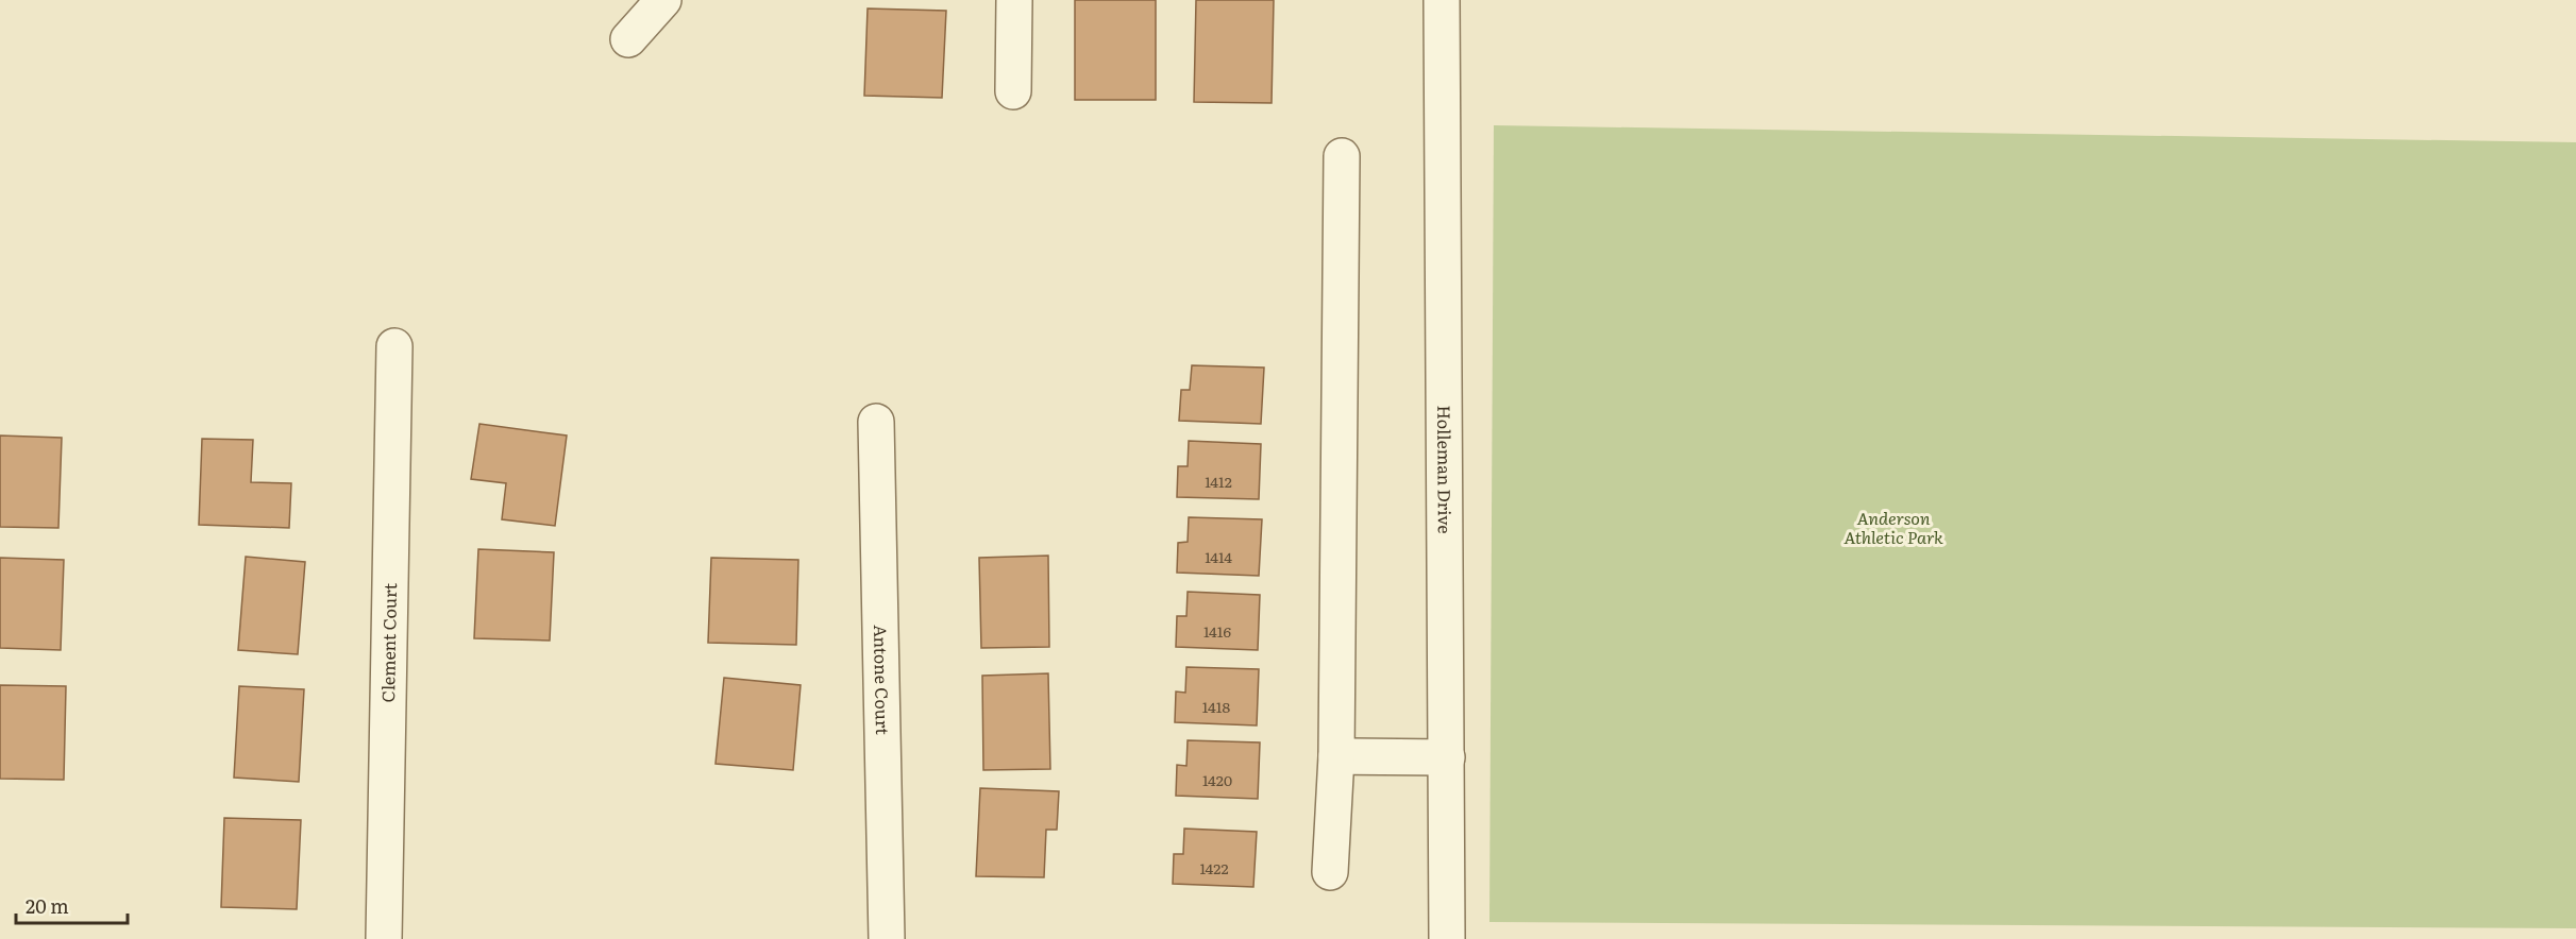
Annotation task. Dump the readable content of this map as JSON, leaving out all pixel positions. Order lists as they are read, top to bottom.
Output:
{
  "streets": {
    "street": ["Holleman Drive", "Clement Court", "Antone Court"]
  },
  "parks": ["Anderson Athletic Park"],
  "house_numbers": [
    "1412",
    "1414",
    "1416",
    "1418",
    "1420",
    "1422"
  ],
  "scale_bar": "20 m"
}
